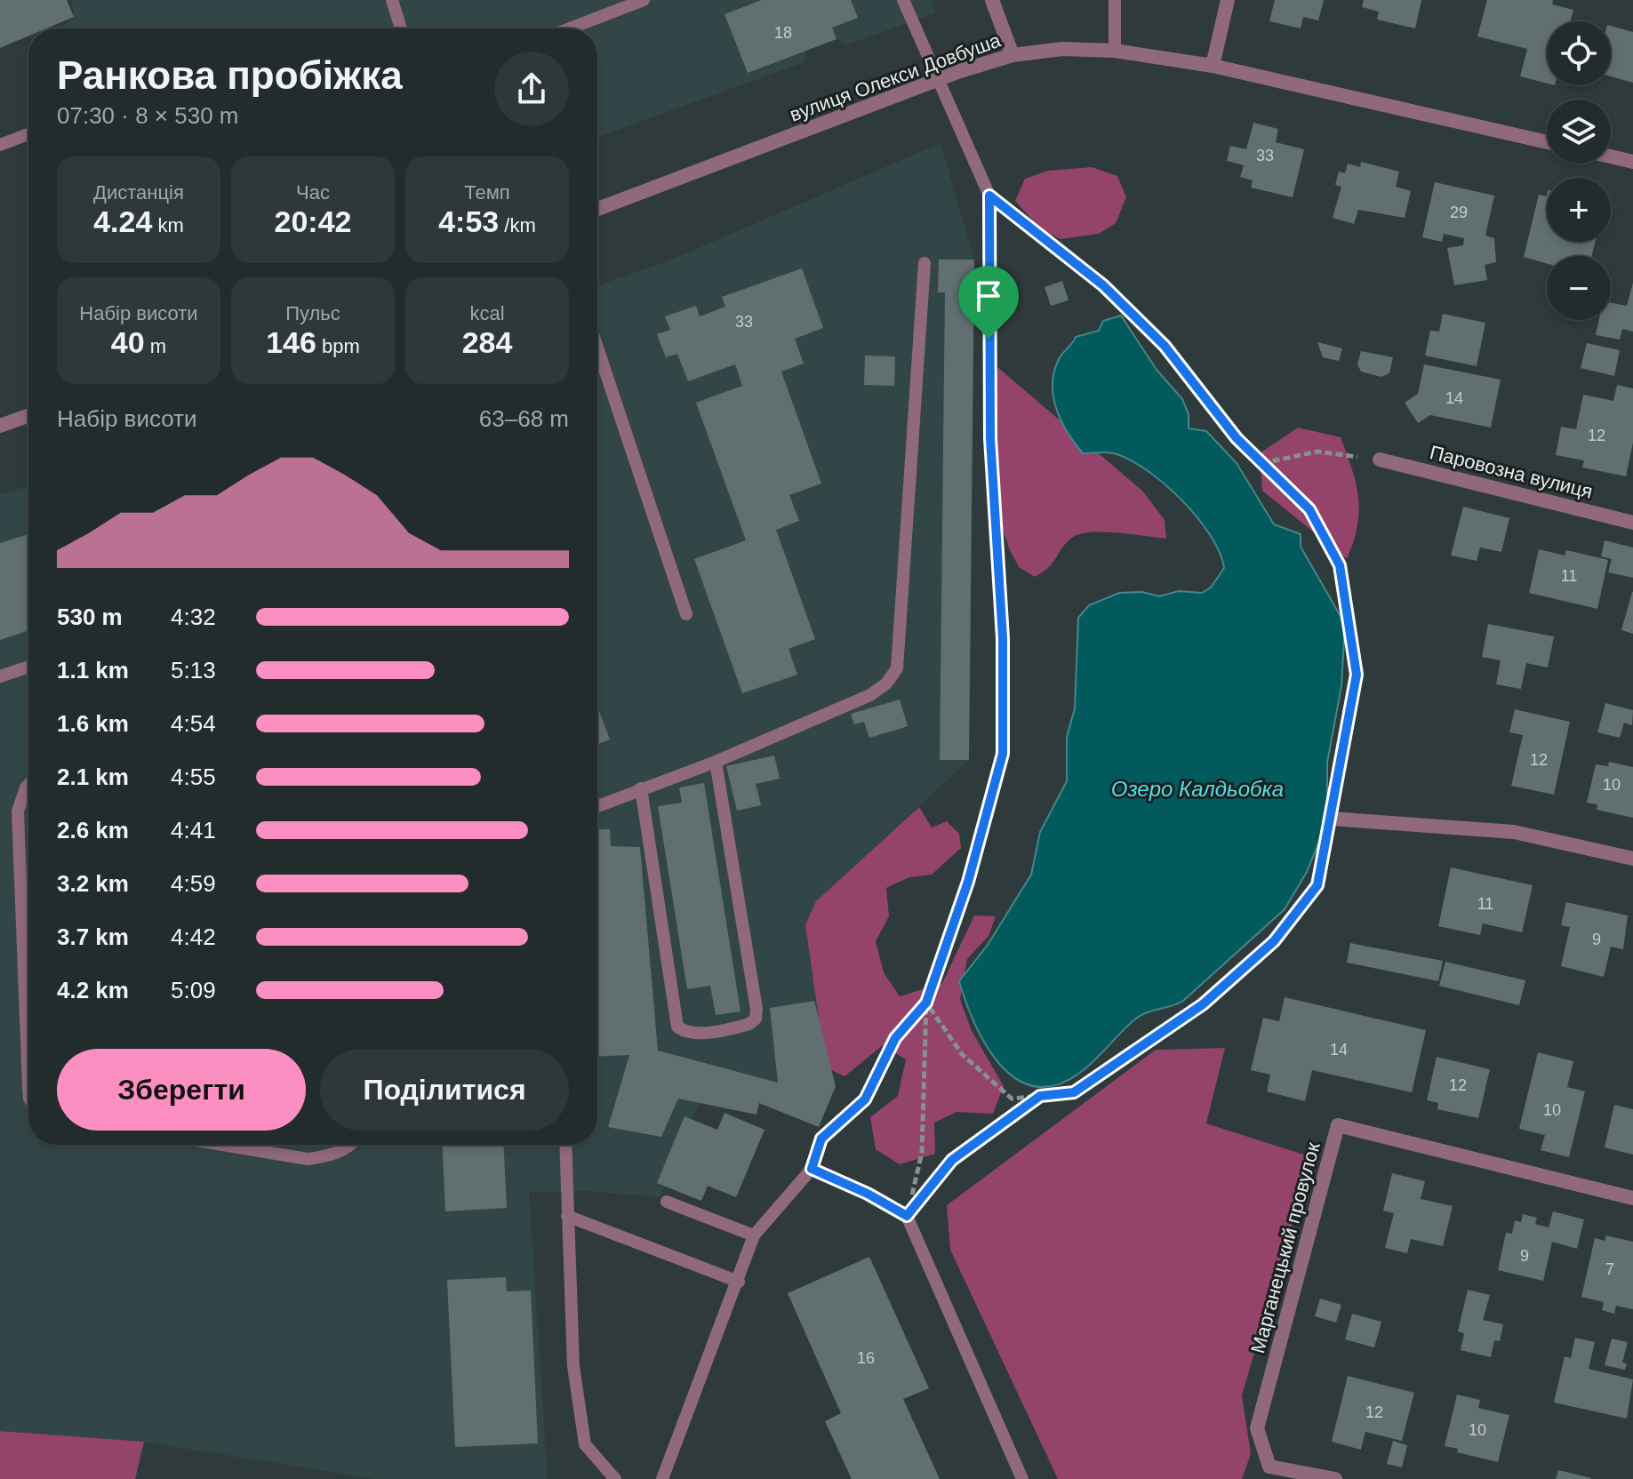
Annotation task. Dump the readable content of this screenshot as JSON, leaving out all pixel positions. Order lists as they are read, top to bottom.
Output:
{
  "streets": {
    "street": ["вулиця Олекси Довбуша", "Паровозна вулиця", "Марганецький провулок"]
  },
  "water": ["Озеро Калдьобка"],
  "house_numbers": [
    "18",
    "33",
    "29",
    "33",
    "14",
    "12",
    "11",
    "12",
    "10",
    "11",
    "9",
    "14",
    "12",
    "10",
    "9",
    "7",
    "16",
    "12",
    "10"
  ],
  "page": {
    "map_buttons": ["+", "−"],
    "heading": ["Ранкова пробіжка", "07:30 · 8 × 530 m"],
    "stats": [
      ["Дистанція", "4.24 km"],
      ["Час", "20:42"],
      ["Темп", "4:53 /km"],
      ["Набір висоти", "40 m"],
      ["Пульс", "146 bpm"],
      ["kcal", "284"]
    ],
    "chart": ["Набір висоти", "63–68 m"],
    "list": [
      {
        "name": "530 m",
        "note": "4:32"
      },
      {
        "name": "1.1 km",
        "note": "5:13"
      },
      {
        "name": "1.6 km",
        "note": "4:54"
      },
      {
        "name": "2.1 km",
        "note": "4:55"
      },
      {
        "name": "2.6 km",
        "note": "4:41"
      },
      {
        "name": "3.2 km",
        "note": "4:59"
      },
      {
        "name": "3.7 km",
        "note": "4:42"
      },
      {
        "name": "4.2 km",
        "note": "5:09"
      }
    ],
    "buttons": ["Зберегти", "Поділитися"]
  }
}
